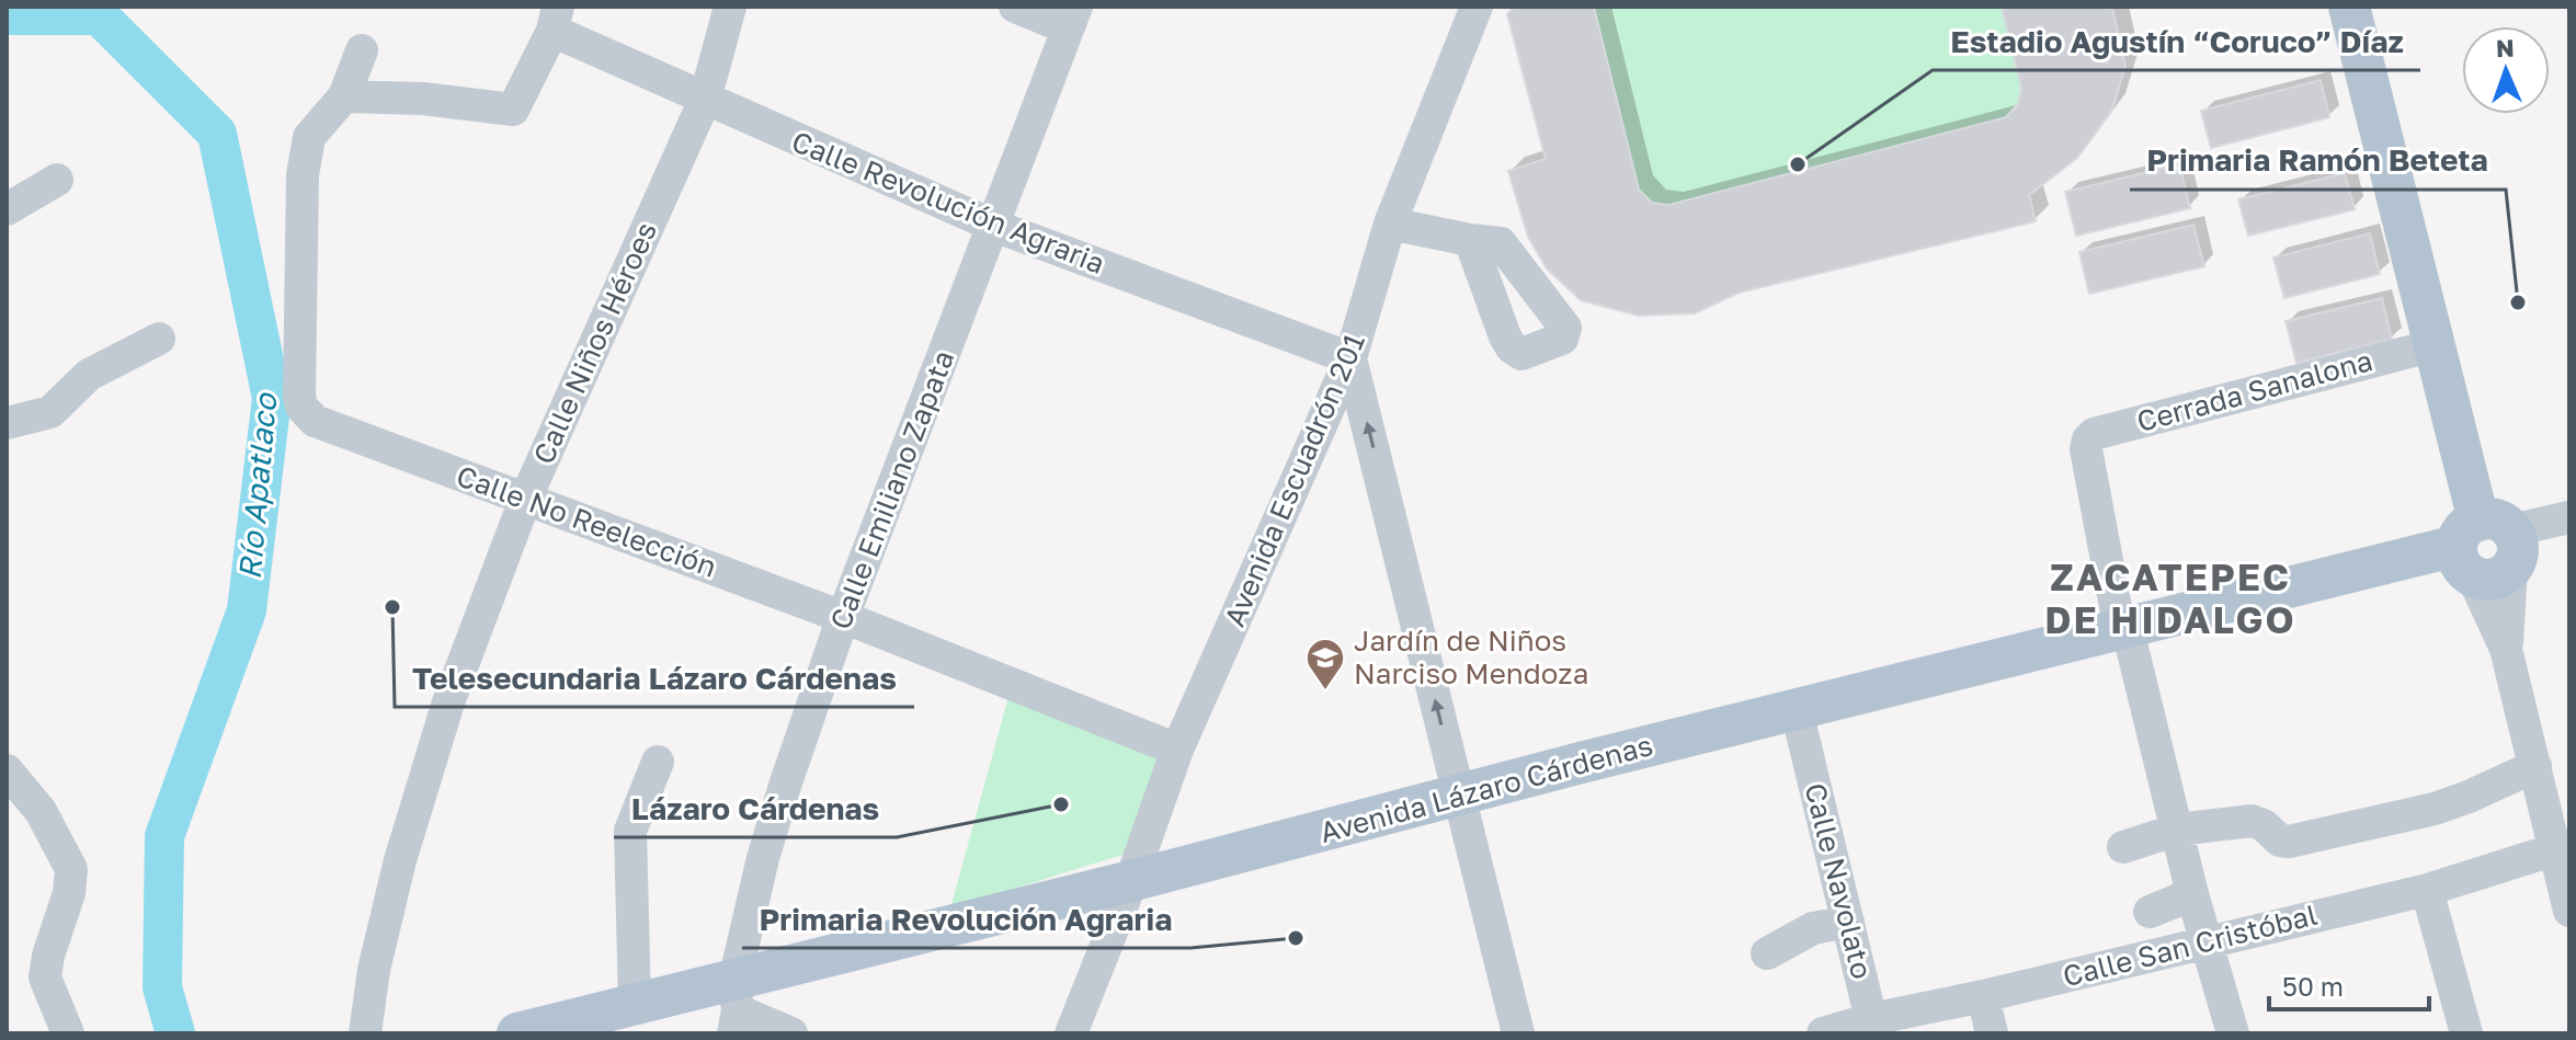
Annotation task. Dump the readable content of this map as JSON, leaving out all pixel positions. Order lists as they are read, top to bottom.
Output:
{
  "streets": {
    "main road": ["Avenida Lázaro Cárdenas"],
    "street": [
      "Calle Revolución Agraria",
      "Calle Niños Héroes",
      "Cerrada Sanalona",
      "Avenida Escuadrón 201",
      "Calle Emiliano Zapata",
      "Calle No Reelección",
      "Calle Navolato",
      "Calle San Cristóbal"
    ]
  },
  "crossings": [
    ["Calle Revolución Agraria", "Calle Niños Héroes"],
    ["Calle Revolución Agraria", "Avenida Escuadrón 201"],
    ["Calle Revolución Agraria", "Calle Emiliano Zapata"],
    ["Calle Niños Héroes", "Calle No Reelección"],
    ["Cerrada Sanalona", "Avenida Lázaro Cárdenas"],
    ["Avenida Escuadrón 201", "Calle No Reelección"],
    ["Avenida Escuadrón 201", "Avenida Lázaro Cárdenas"],
    ["Calle Emiliano Zapata", "Calle No Reelección"],
    ["Calle Emiliano Zapata", "Avenida Lázaro Cárdenas"],
    ["Avenida Lázaro Cárdenas", "Calle Navolato"],
    ["Calle Navolato", "Calle San Cristóbal"]
  ],
  "districts": ["ZACATEPEC DE HIDALGO"],
  "water": ["Río Apatlaco"],
  "places": {
    "other": [
      "Estadio Agustín “Coruco” Díaz",
      "Primaria Ramón Beteta",
      "Telesecundaria Lázaro Cárdenas",
      "Lázaro Cárdenas",
      "Primaria Revolución Agraria"
    ],
    "school or university": ["Jardín de Niños Narciso Mendoza"]
  },
  "scale_bar": "50 m",
  "north": "top"
}
